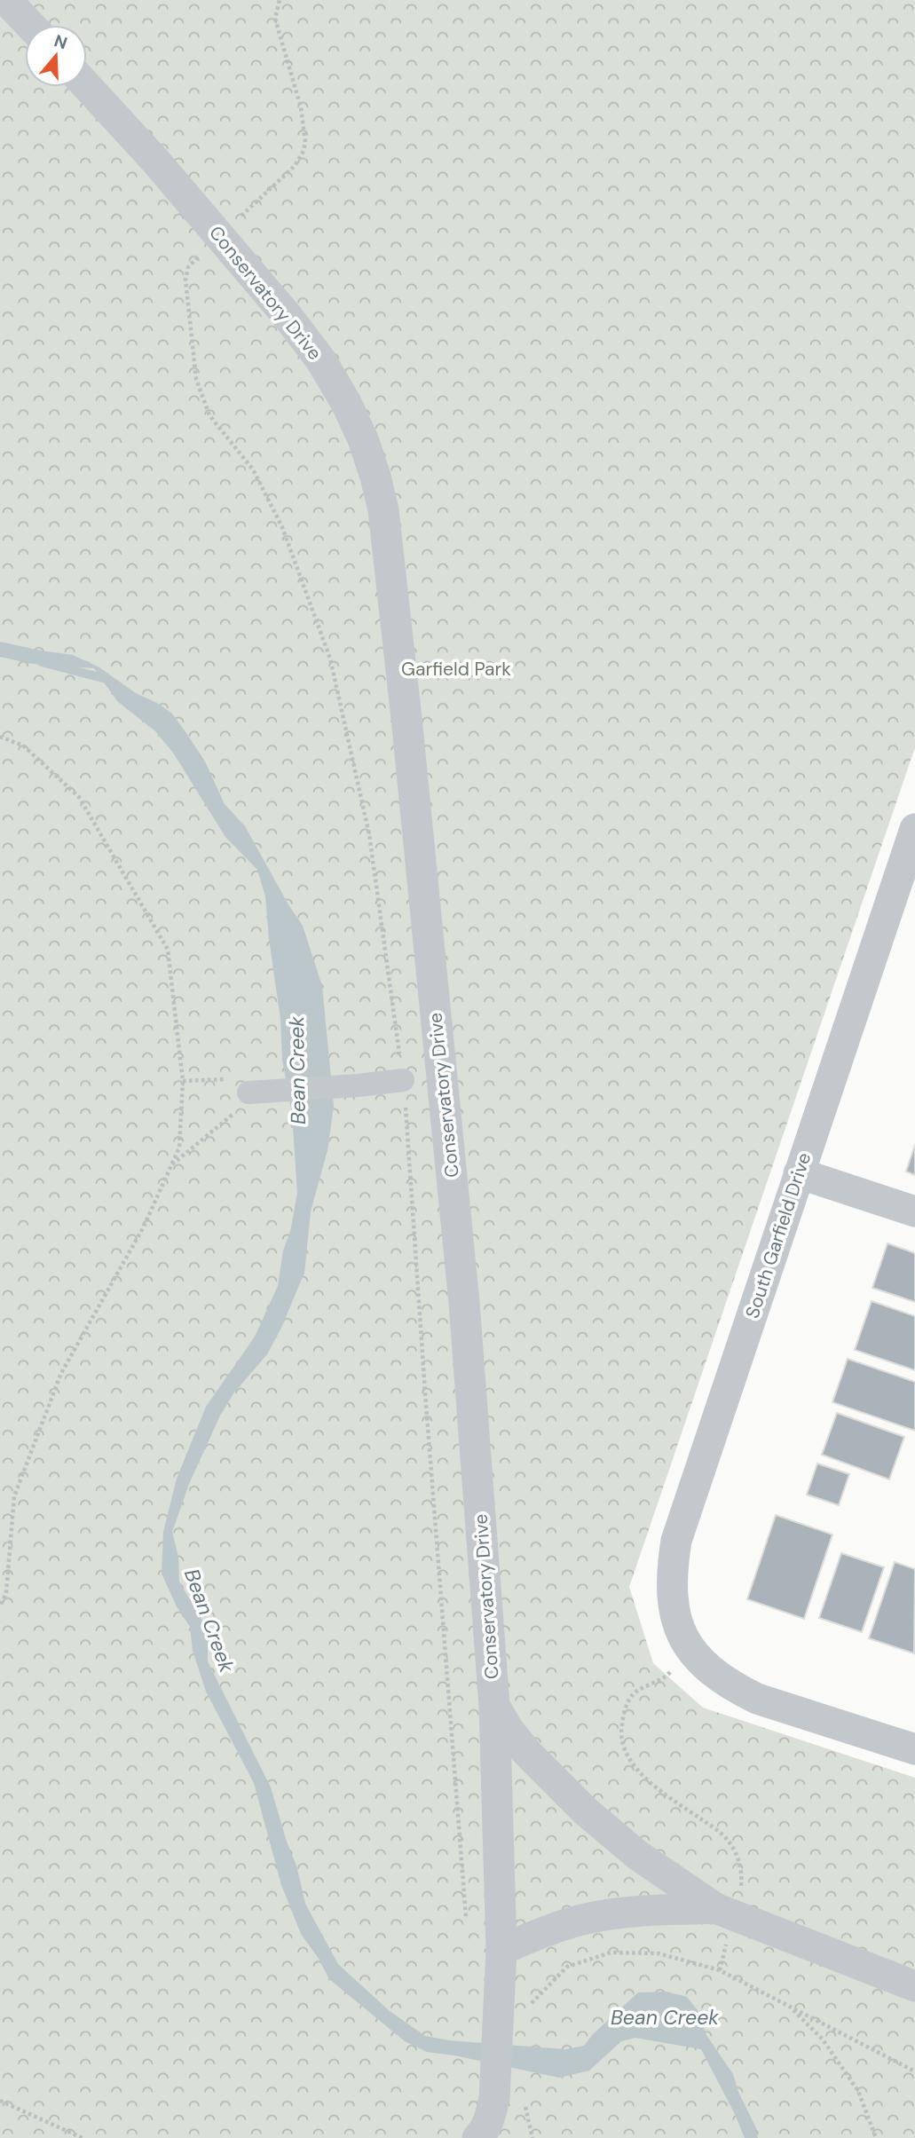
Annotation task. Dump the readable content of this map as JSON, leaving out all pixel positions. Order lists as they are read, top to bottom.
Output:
{
  "streets": {
    "street": ["Conservatory Drive", "South Garfield Drive"]
  },
  "water": ["Bean Creek"],
  "parks": ["Garfield Park"],
  "north": "top"
}
